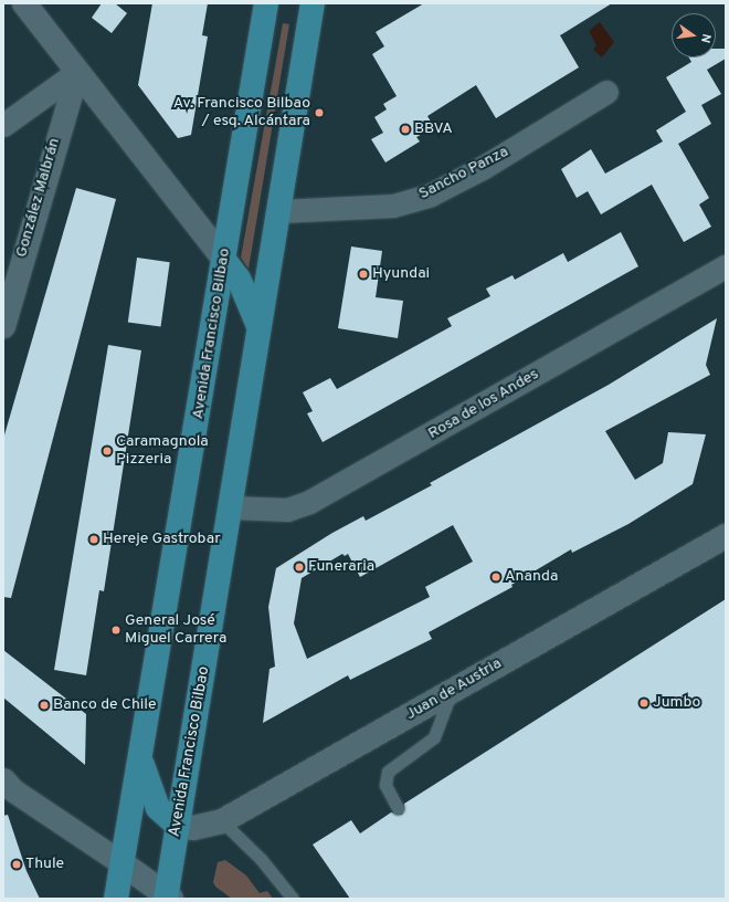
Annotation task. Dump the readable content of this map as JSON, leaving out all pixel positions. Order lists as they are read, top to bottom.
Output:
{
  "streets": {
    "main road": ["Avenida Francisco Bilbao"],
    "street": [
      "Sancho Panza",
      "González Malbrán",
      "Rosa de los Andes",
      "Juan de Austria"
    ]
  },
  "crossings": [
    ["Sancho Panza", "Avenida Francisco Bilbao"],
    ["Avenida Francisco Bilbao", "Rosa de los Andes"],
    ["Avenida Francisco Bilbao", "Juan de Austria"]
  ],
  "places": [
    "Av. Francisco Bilbao / esq. Alcántara",
    "BBVA",
    "Hyundai",
    "Caramagnola Pizzeria",
    "Hereje Gastrobar",
    "Funeraria",
    "Ananda",
    "General José Miguel Carrera",
    "Jumbo",
    "Banco de Chile",
    "Thule"
  ],
  "north": "right"
}
